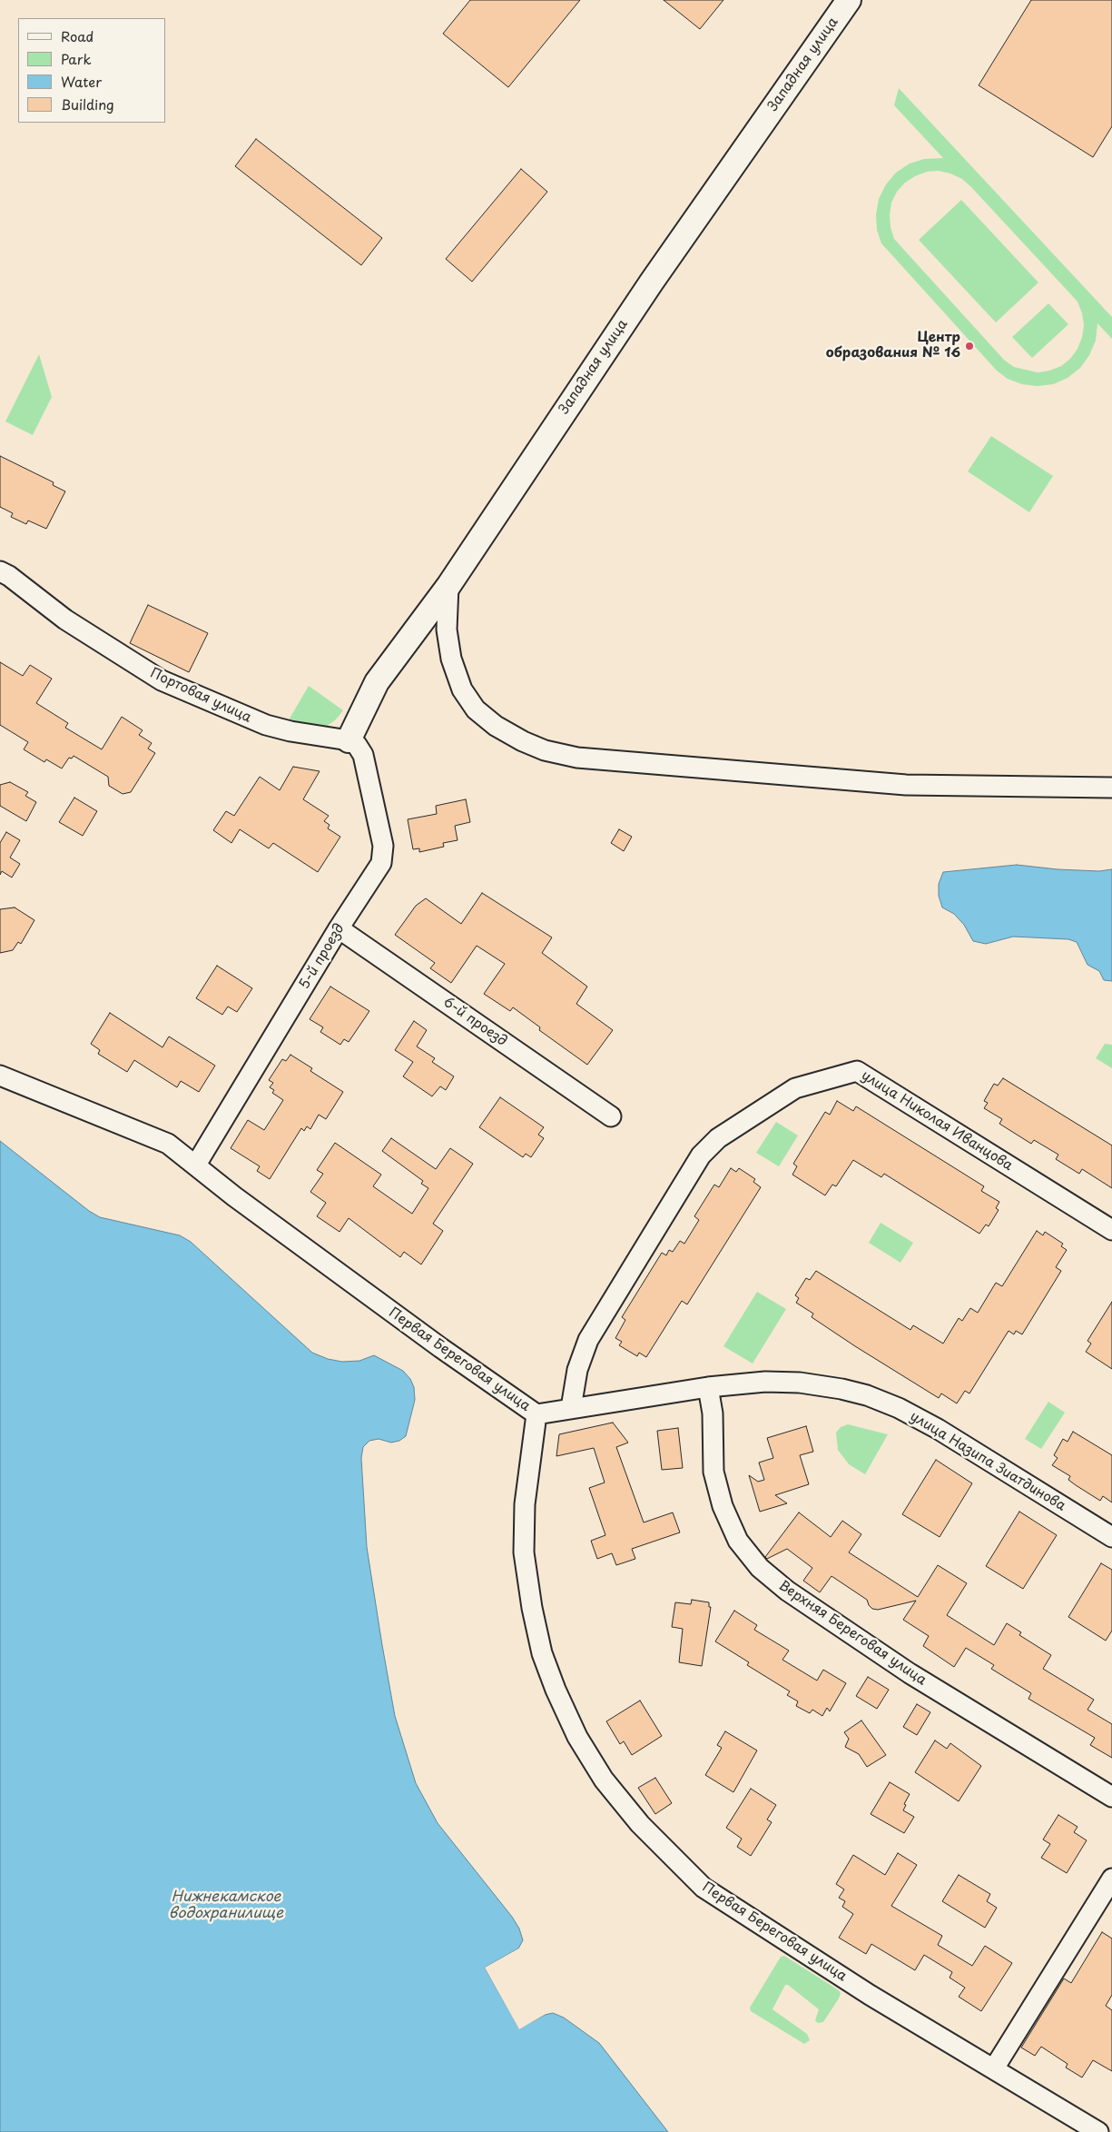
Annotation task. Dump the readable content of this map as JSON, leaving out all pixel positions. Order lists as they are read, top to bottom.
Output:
{
  "streets": {
    "street": [
      "Западная улица",
      "Портовая улица",
      "5-й проезд",
      "6-й проезд",
      "улица Николая Иванцова",
      "Первая Береговая улица",
      "улица Назипа Зиатдинова",
      "Верхняя Береговая улица"
    ]
  },
  "crossings": [
    ["Западная улица", "Портовая улица"],
    ["Западная улица", "5-й проезд"],
    ["Портовая улица", "5-й проезд"],
    ["5-й проезд", "6-й проезд"],
    ["5-й проезд", "Первая Береговая улица"],
    ["улица Николая Иванцова", "улица Назипа Зиатдинова"],
    ["Первая Береговая улица", "улица Назипа Зиатдинова"],
    ["улица Назипа Зиатдинова", "Верхняя Береговая улица"]
  ],
  "water": ["Нижнекамское водохранилище"],
  "places": ["Центр образования № 16"],
  "legend": [
    "Road",
    "Park",
    "Water",
    "Building"
  ]
}
